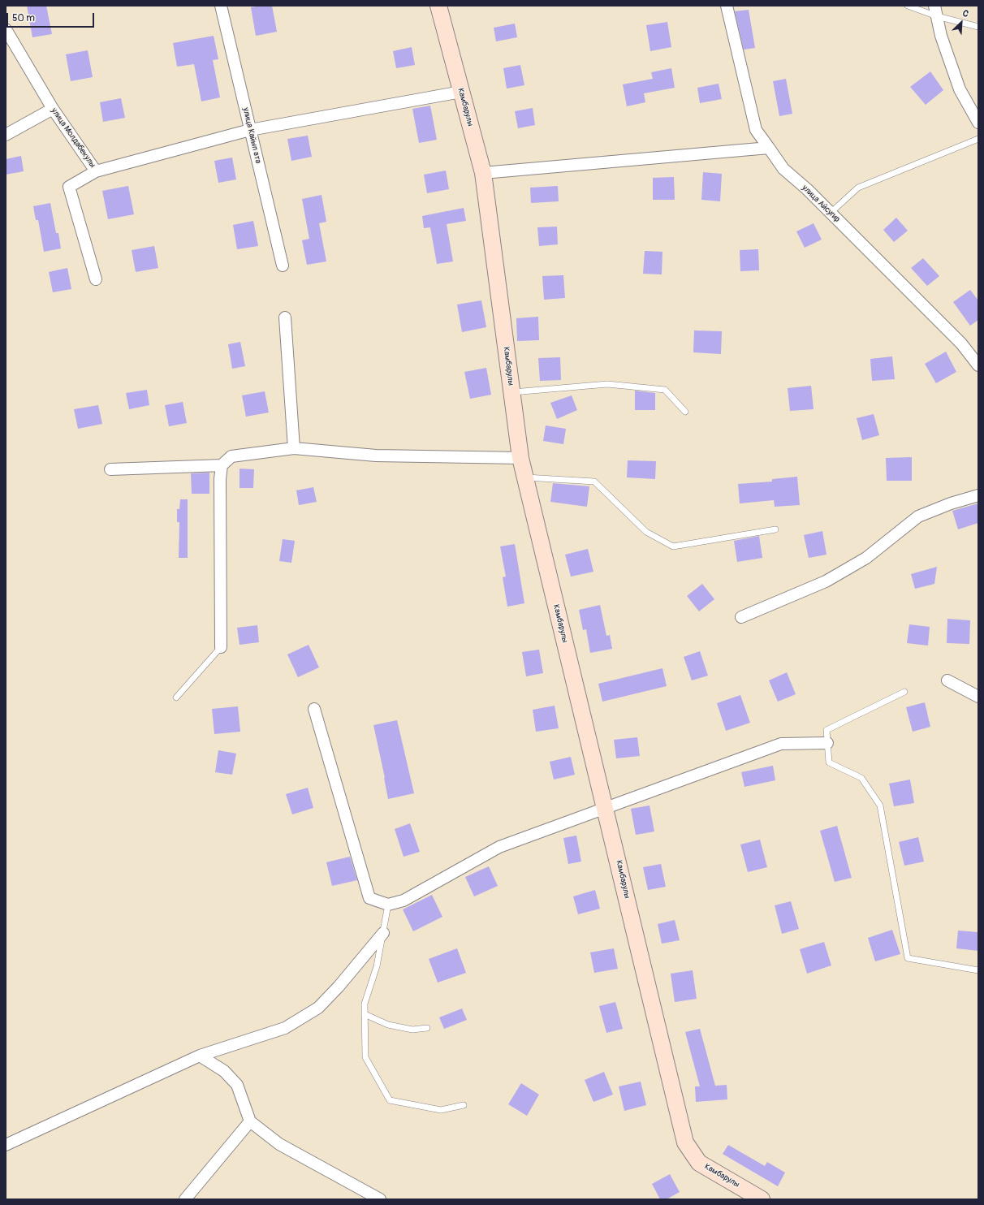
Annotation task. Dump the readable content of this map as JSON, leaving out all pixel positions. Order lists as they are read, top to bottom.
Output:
{
  "streets": {
    "street": [
      "Камбарулы",
      "улица Кайып ата",
      "улица Молдабекулы",
      "улица Айсугир"
    ]
  },
  "scale_bar": "50 m",
  "north": "top right"
}
